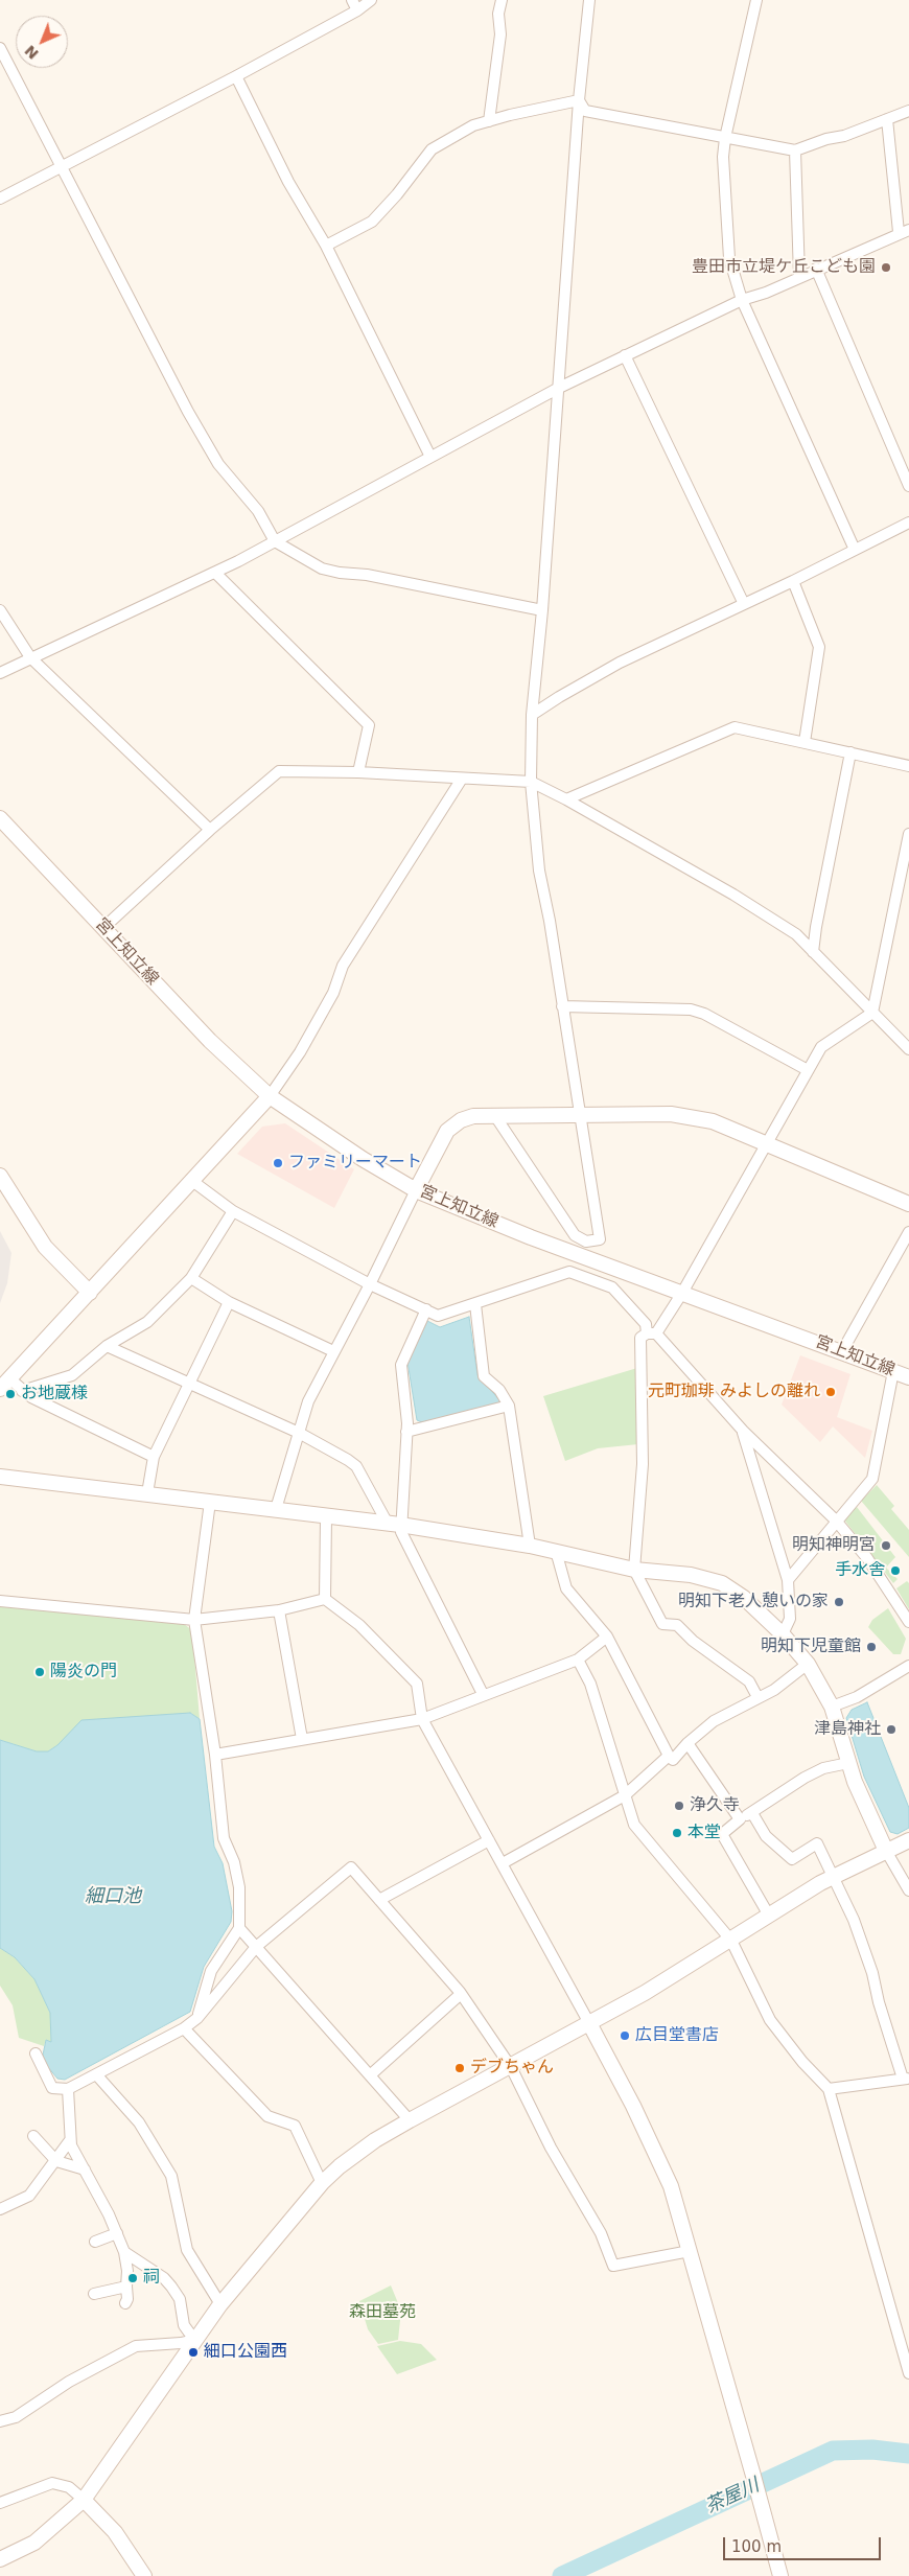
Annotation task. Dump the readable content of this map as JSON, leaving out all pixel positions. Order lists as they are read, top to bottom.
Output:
{
  "streets": {
    "street": ["宮上知立線"]
  },
  "water": ["細口池", "茶屋川"],
  "parks": ["森田墓苑"],
  "places": [
    "豊田市立堤ケ丘こども園",
    "ファミリーマート",
    "元町珈琲 みよしの離れ",
    "お地蔵様",
    "明知神明宮",
    "手水舎",
    "明知下老人憩いの家",
    "明知下児童館",
    "陽炎の門",
    "津島神社",
    "浄久寺",
    "本堂",
    "広目堂書店",
    "デブちゃん",
    "祠",
    "細口公園西"
  ],
  "scale_bar": "100 m",
  "north": "bottom left"
}
